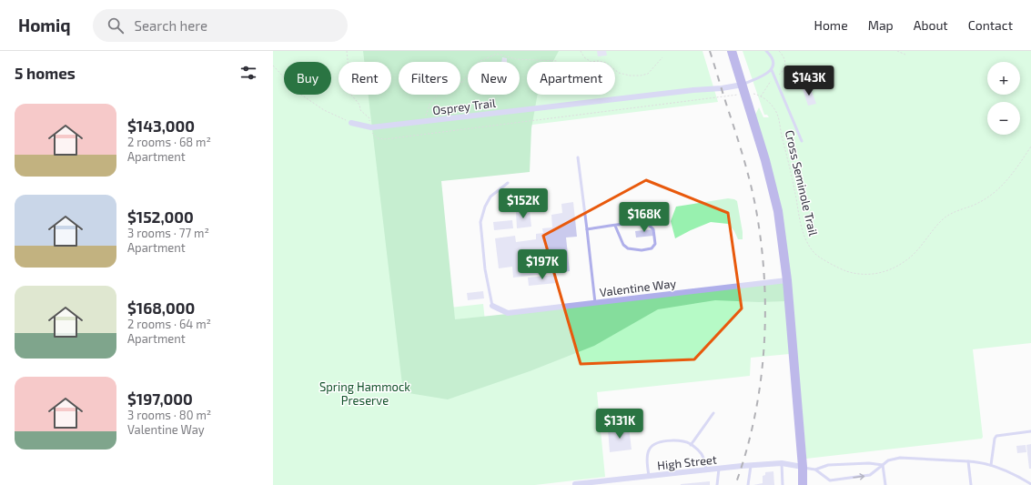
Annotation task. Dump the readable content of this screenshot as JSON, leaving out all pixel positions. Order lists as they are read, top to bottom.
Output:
{
  "streets": {
    "street": ["Osprey Trail", "Valentine Way", "High Street"],
    "path": ["Cross Seminole Trail"]
  },
  "parks": ["Spring Hammock Preserve"],
  "page": {
    "header": "Homiq",
    "search": "Search here",
    "nav": [
      "Home",
      "Map",
      "About",
      "Contact"
    ],
    "heading": "5 homes",
    "map_buttons": ["+", "−"],
    "chip": [
      "Buy",
      "Rent",
      "Filters",
      "New",
      "Apartment"
    ],
    "price": [
      "$143K",
      "$152K",
      "$168K",
      "$197K",
      "$131K"
    ],
    "list": [
      {
        "name": "$143,000",
        "note": "2 rooms · 68 m² · Apartment"
      },
      {
        "name": "$152,000",
        "note": "3 rooms · 77 m² · Apartment"
      },
      {
        "name": "$168,000",
        "note": "2 rooms · 64 m² · Apartment"
      },
      {
        "name": "$197,000",
        "note": "3 rooms · 80 m² · Valentine Way"
      }
    ]
  }
}
